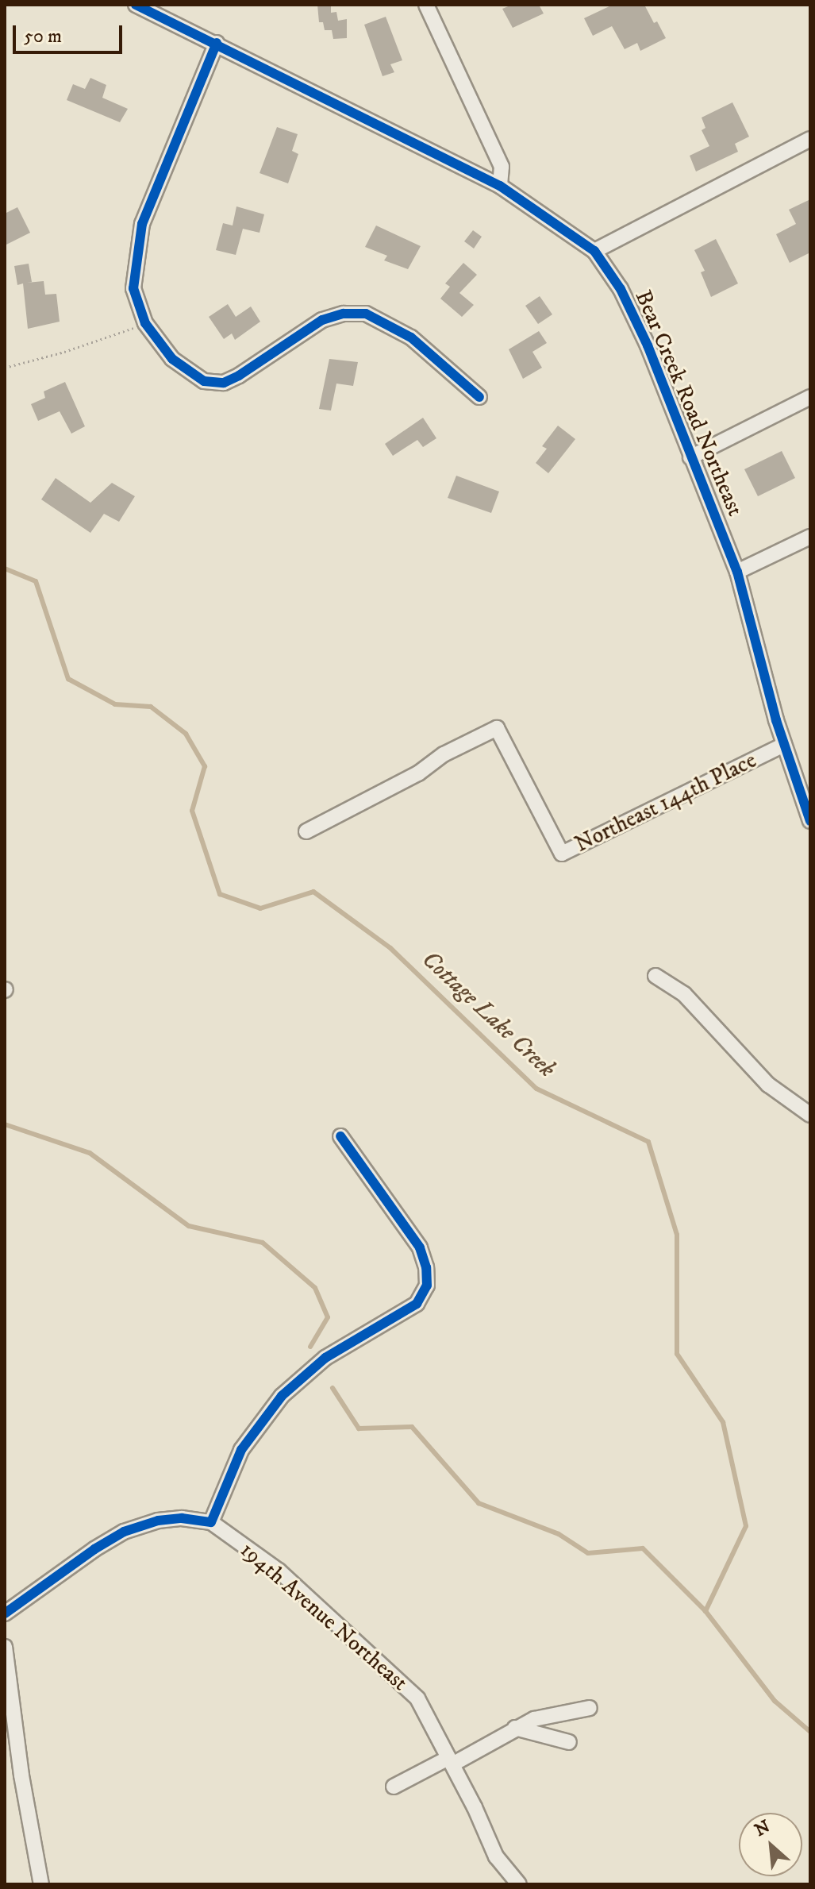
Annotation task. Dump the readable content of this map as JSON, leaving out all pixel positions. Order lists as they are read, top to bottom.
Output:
{
  "streets": {
    "street": ["Bear Creek Road Northeast", "Northeast 144th Place", "194th Avenue Northeast"]
  },
  "crossings": [
    ["Bear Creek Road Northeast", "Northeast 144th Place"]
  ],
  "water": ["Cottage Lake Creek"],
  "scale_bar": "50 m",
  "north": "top left"
}
